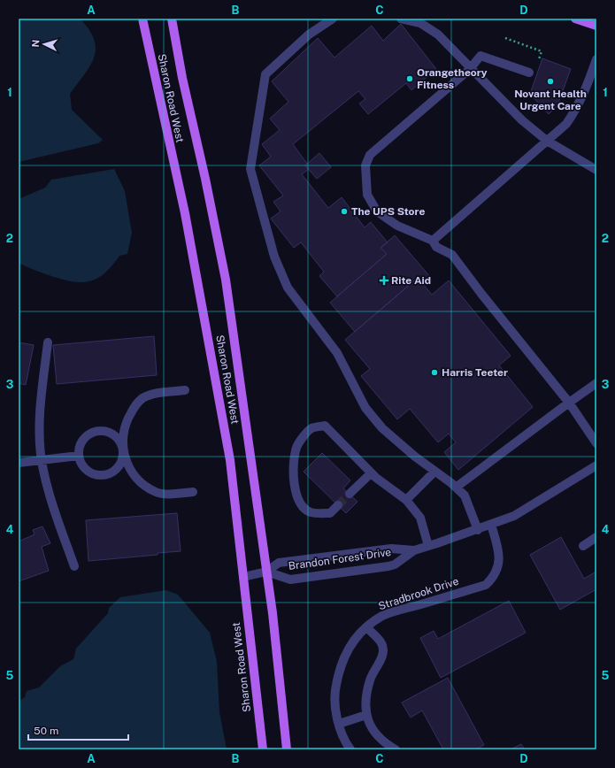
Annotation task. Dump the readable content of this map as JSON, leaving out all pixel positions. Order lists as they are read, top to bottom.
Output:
{
  "streets": {
    "main road": ["Sharon Road West"],
    "street": ["Brandon Forest Drive", "Stradbrook Drive"]
  },
  "crossings": [
    ["Sharon Road West", "Brandon Forest Drive"],
    ["Brandon Forest Drive", "Stradbrook Drive"]
  ],
  "places": {
    "other": [
      "Orangetheory Fitness",
      "Novant Health Urgent Care",
      "The UPS Store",
      "Harris Teeter"
    ],
    "health": ["Rite Aid"]
  },
  "scale_bar": "50 m",
  "north": "left",
  "grid": {
    "columns": [
      "A",
      "B",
      "C",
      "D"
    ],
    "rows": [
      "1",
      "2",
      "3",
      "4",
      "5"
    ]
  }
}
